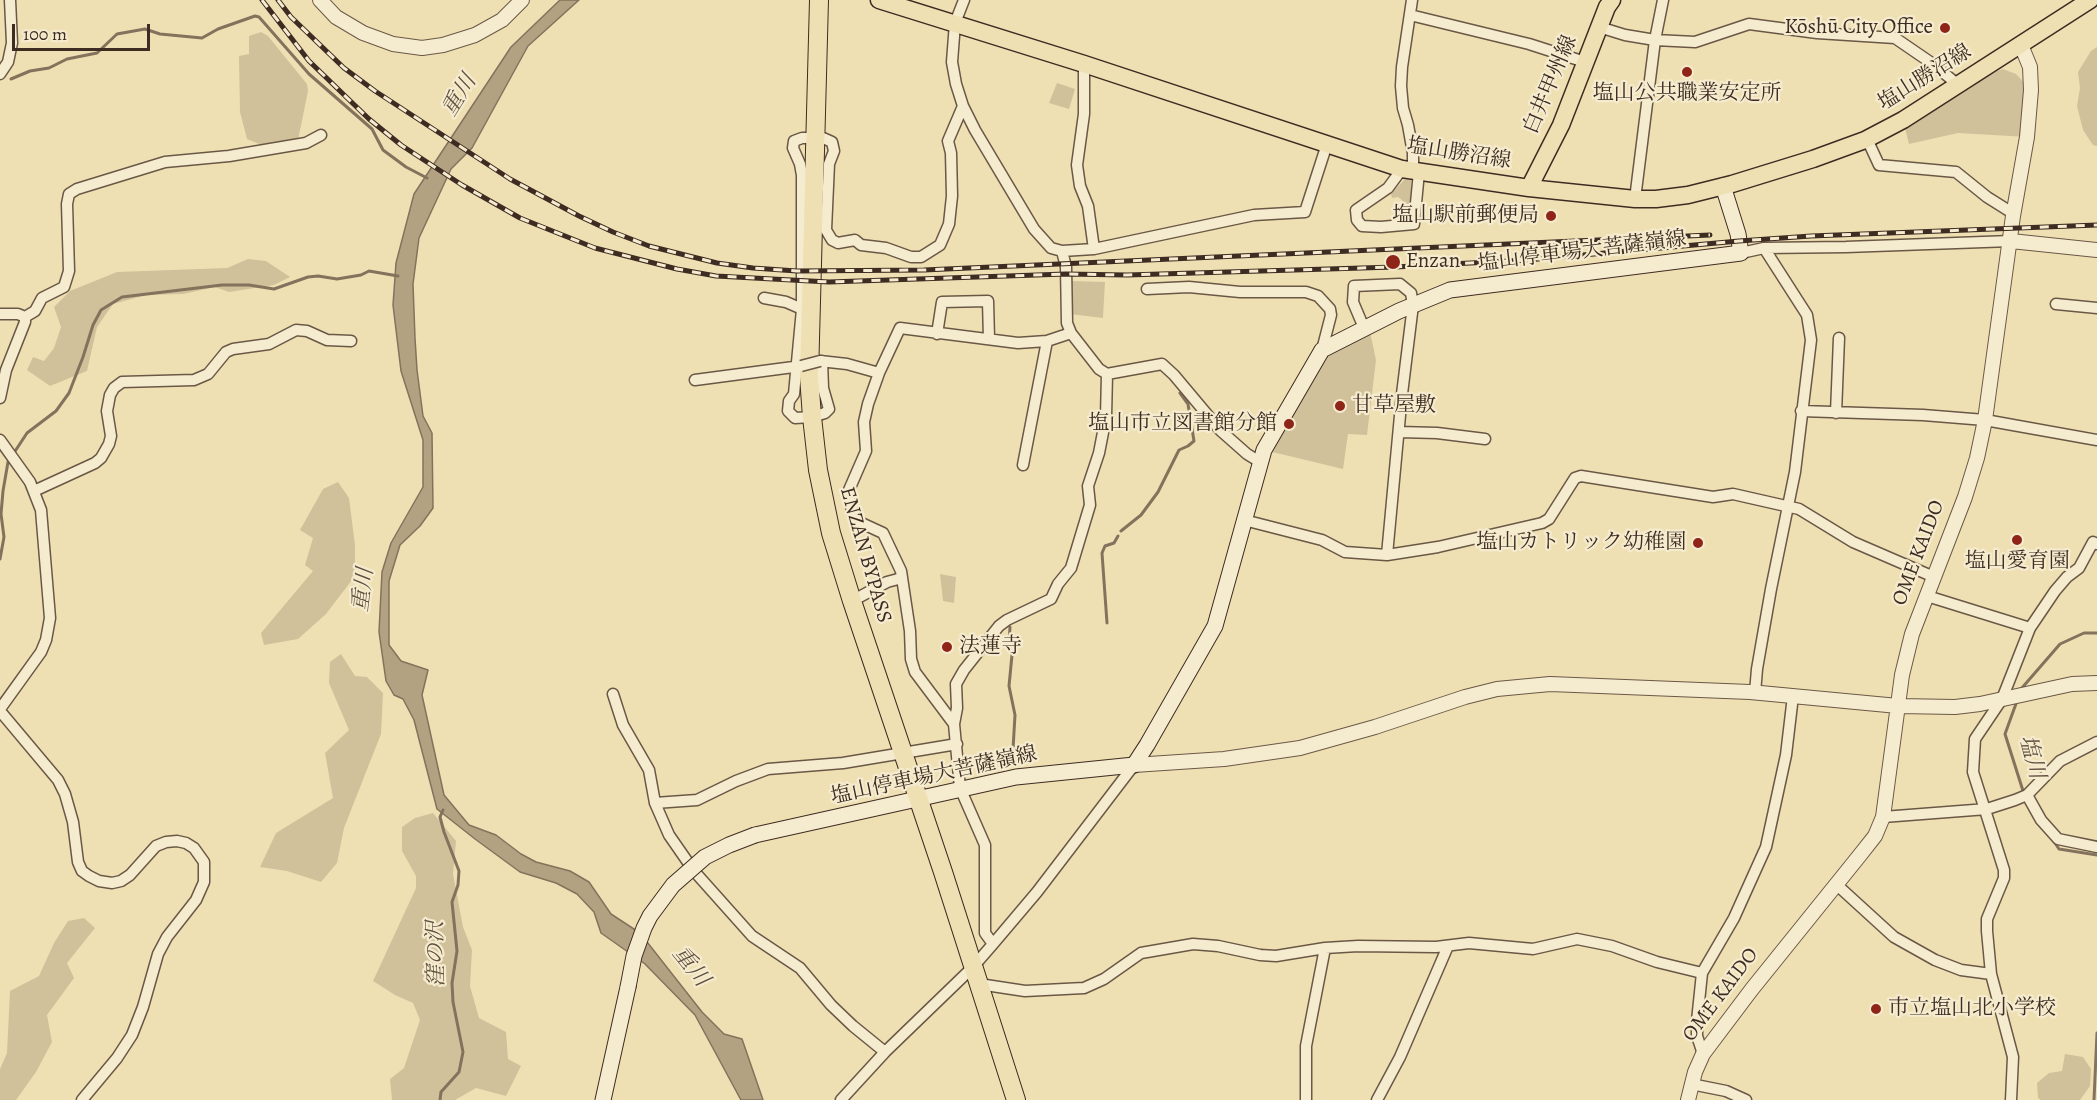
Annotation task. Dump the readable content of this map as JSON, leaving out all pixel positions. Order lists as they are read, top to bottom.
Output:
{
  "streets": {
    "highway": ["ENZAN BYPASS"],
    "main road": ["塩山勝沼線", "白井甲州線", "塩山停車場大菩薩嶺線"],
    "street": ["OME KAIDO"]
  },
  "crossings": [
    ["塩山勝沼線", "白井甲州線"],
    ["塩山勝沼線", "OME KAIDO"],
    ["塩山停車場大菩薩嶺線", "ENZAN BYPASS"]
  ],
  "water": ["重川", "塩川", "窪の沢"],
  "places": [
    "Kōshū City Office",
    "塩山公共職業安定所",
    "塩山駅前郵便局",
    "Enzan",
    "甘草屋敷",
    "塩山市立図書館分館",
    "塩山愛育園",
    "塩山カトリック幼稚園",
    "法蓮寺",
    "市立塩山北小学校"
  ],
  "scale_bar": "100 m"
}
